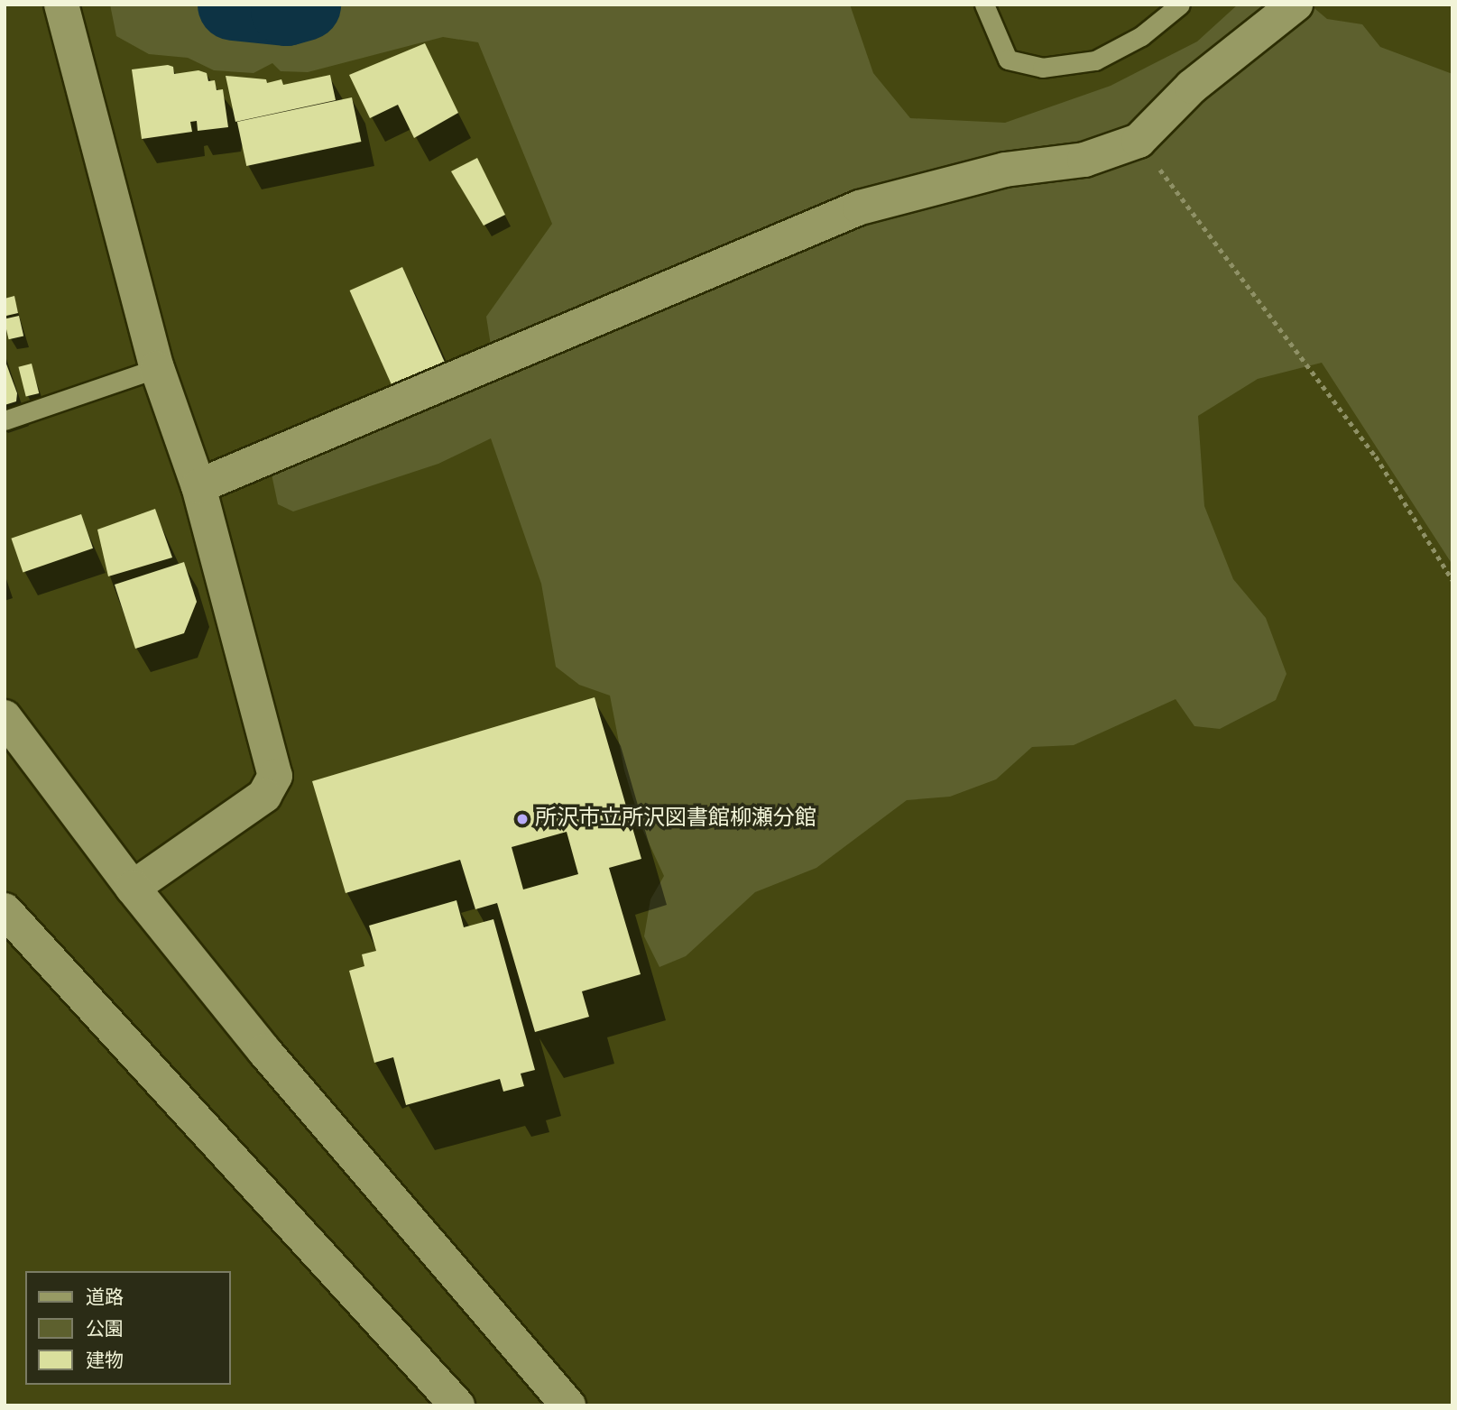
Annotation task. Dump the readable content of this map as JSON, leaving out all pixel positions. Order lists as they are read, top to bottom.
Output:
{
  "places": ["所沢市立所沢図書館柳瀬分館"],
  "legend": ["道路", "公園", "建物"]
}
